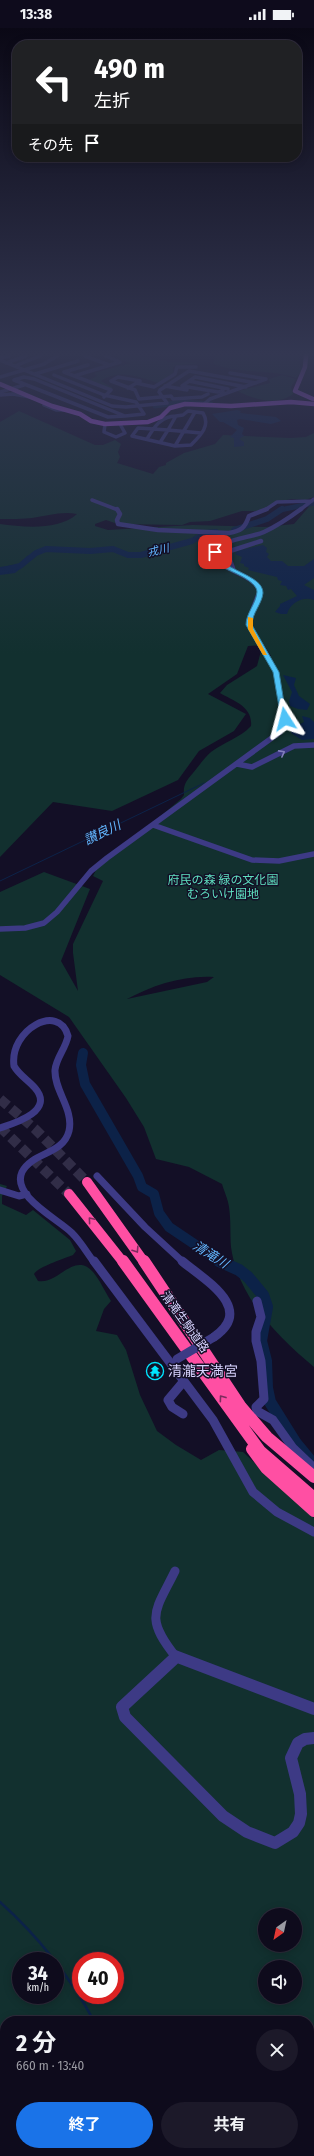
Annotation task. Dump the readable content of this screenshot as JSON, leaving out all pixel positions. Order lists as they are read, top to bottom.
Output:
{
  "streets": {
    "highway": ["清滝生駒道路"]
  },
  "water": ["戎川", "讃良川", "清滝川"],
  "parks": ["府民の森 緑の文化園 むろいけ園地"],
  "places": {
    "temple": ["清瀧天満宮"]
  },
  "north": "bottom left",
  "page": {
    "status": "13:38",
    "turn": ["490 m", "左折"],
    "then": "その先",
    "speed": "34 km/h",
    "limit": "40",
    "heading": ["2 分", "660 m · 13:40"],
    "buttons": ["終了", "共有"]
  }
}
